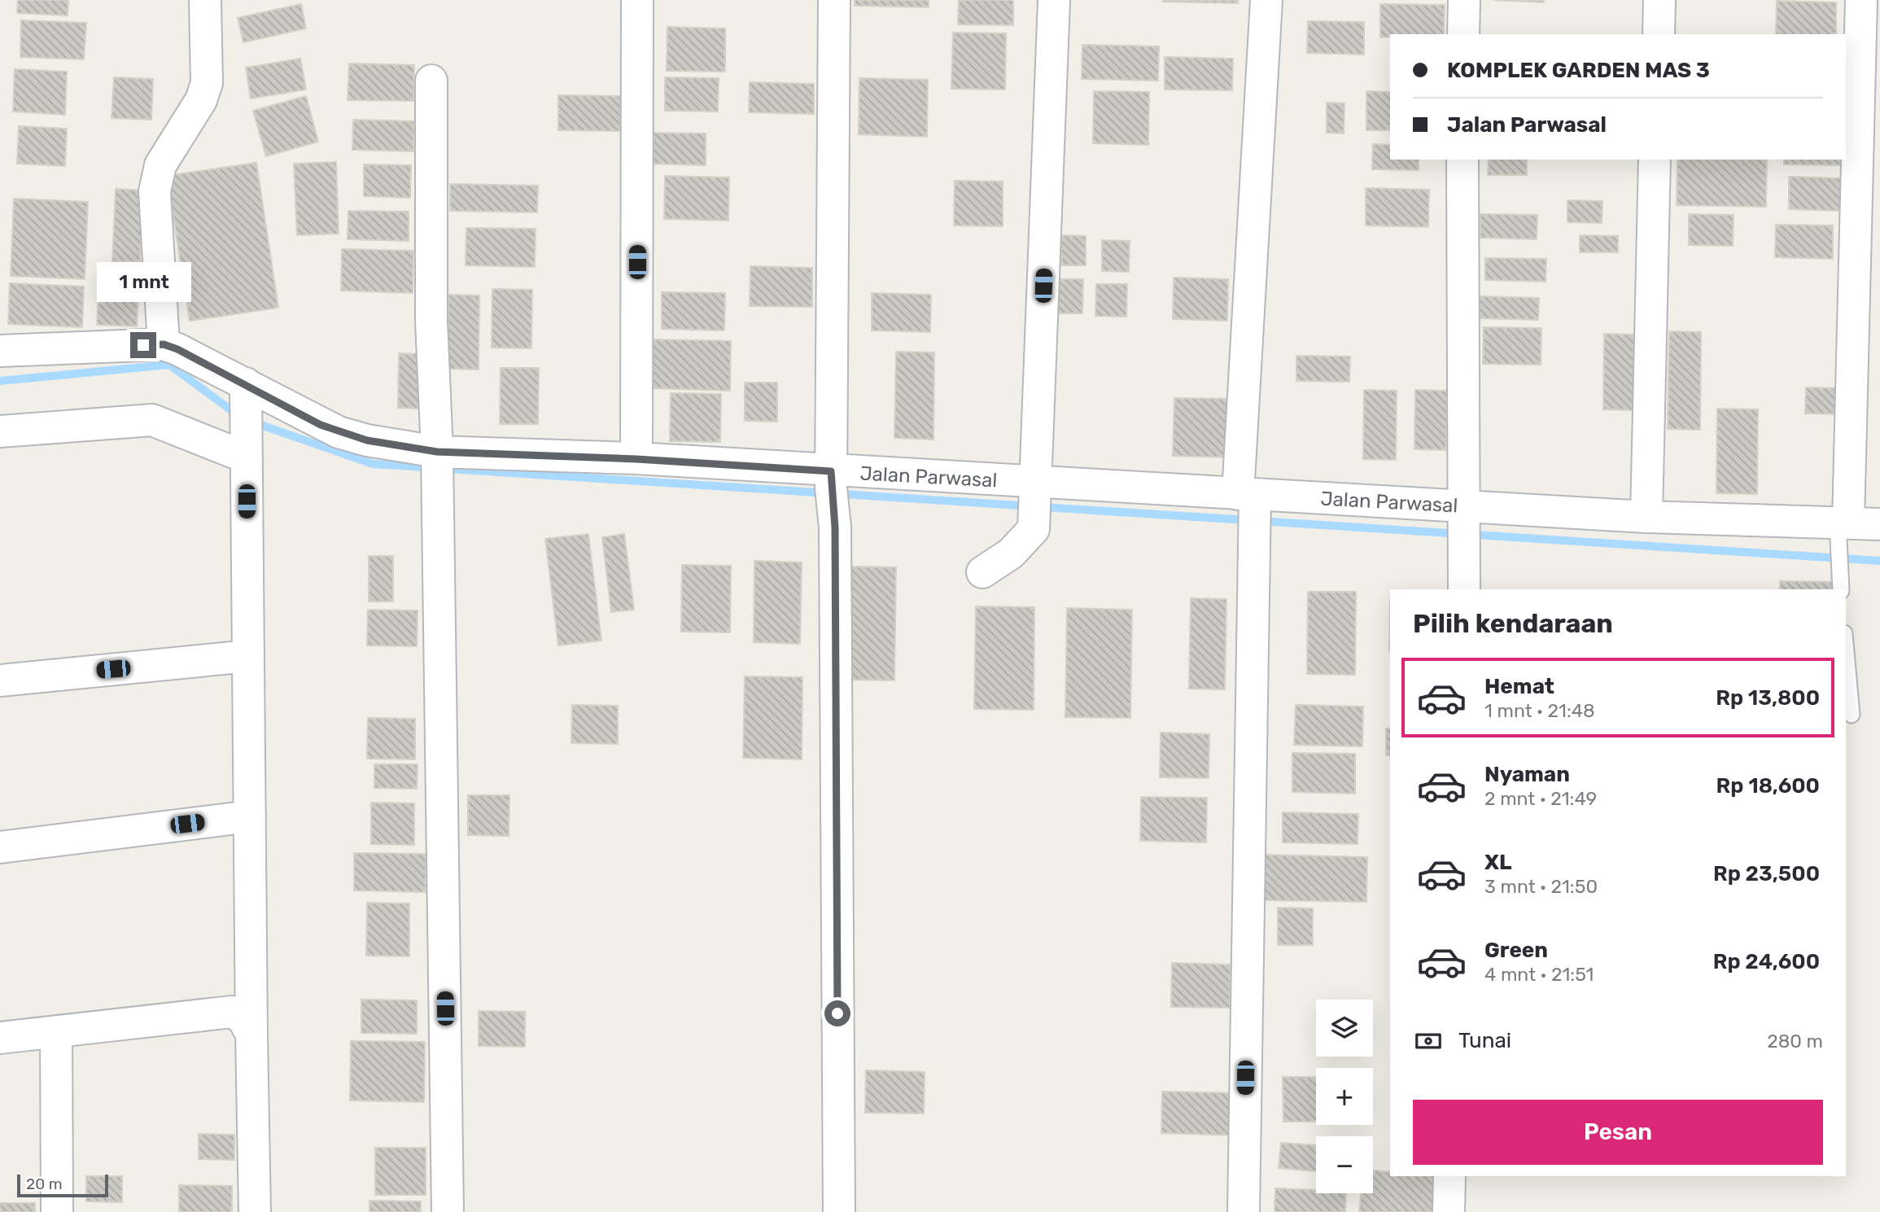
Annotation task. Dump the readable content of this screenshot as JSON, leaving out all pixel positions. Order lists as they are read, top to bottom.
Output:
{
  "streets": {
    "street": ["Jalan Parwasal"]
  },
  "scale_bar": "20 m",
  "page": {
    "banner": ["KOMPLEK GARDEN MAS 3", "Jalan Parwasal"],
    "bubble": "1 mnt",
    "heading": "Pilih kendaraan",
    "list": [
      {
        "name": "Hemat",
        "note": "1 mnt · 21:48",
        "value": "Rp 13,800"
      },
      {
        "name": "Nyaman",
        "note": "2 mnt · 21:49",
        "value": "Rp 18,600"
      },
      {
        "name": "XL",
        "note": "3 mnt · 21:50",
        "value": "Rp 23,500"
      },
      {
        "name": "Green",
        "note": "4 mnt · 21:51",
        "value": "Rp 24,600"
      }
    ],
    "map_buttons": ["+", "−"],
    "pay": ["Tunai", "280 m"],
    "buttons": "Pesan",
    "scale": "20 m"
  }
}
